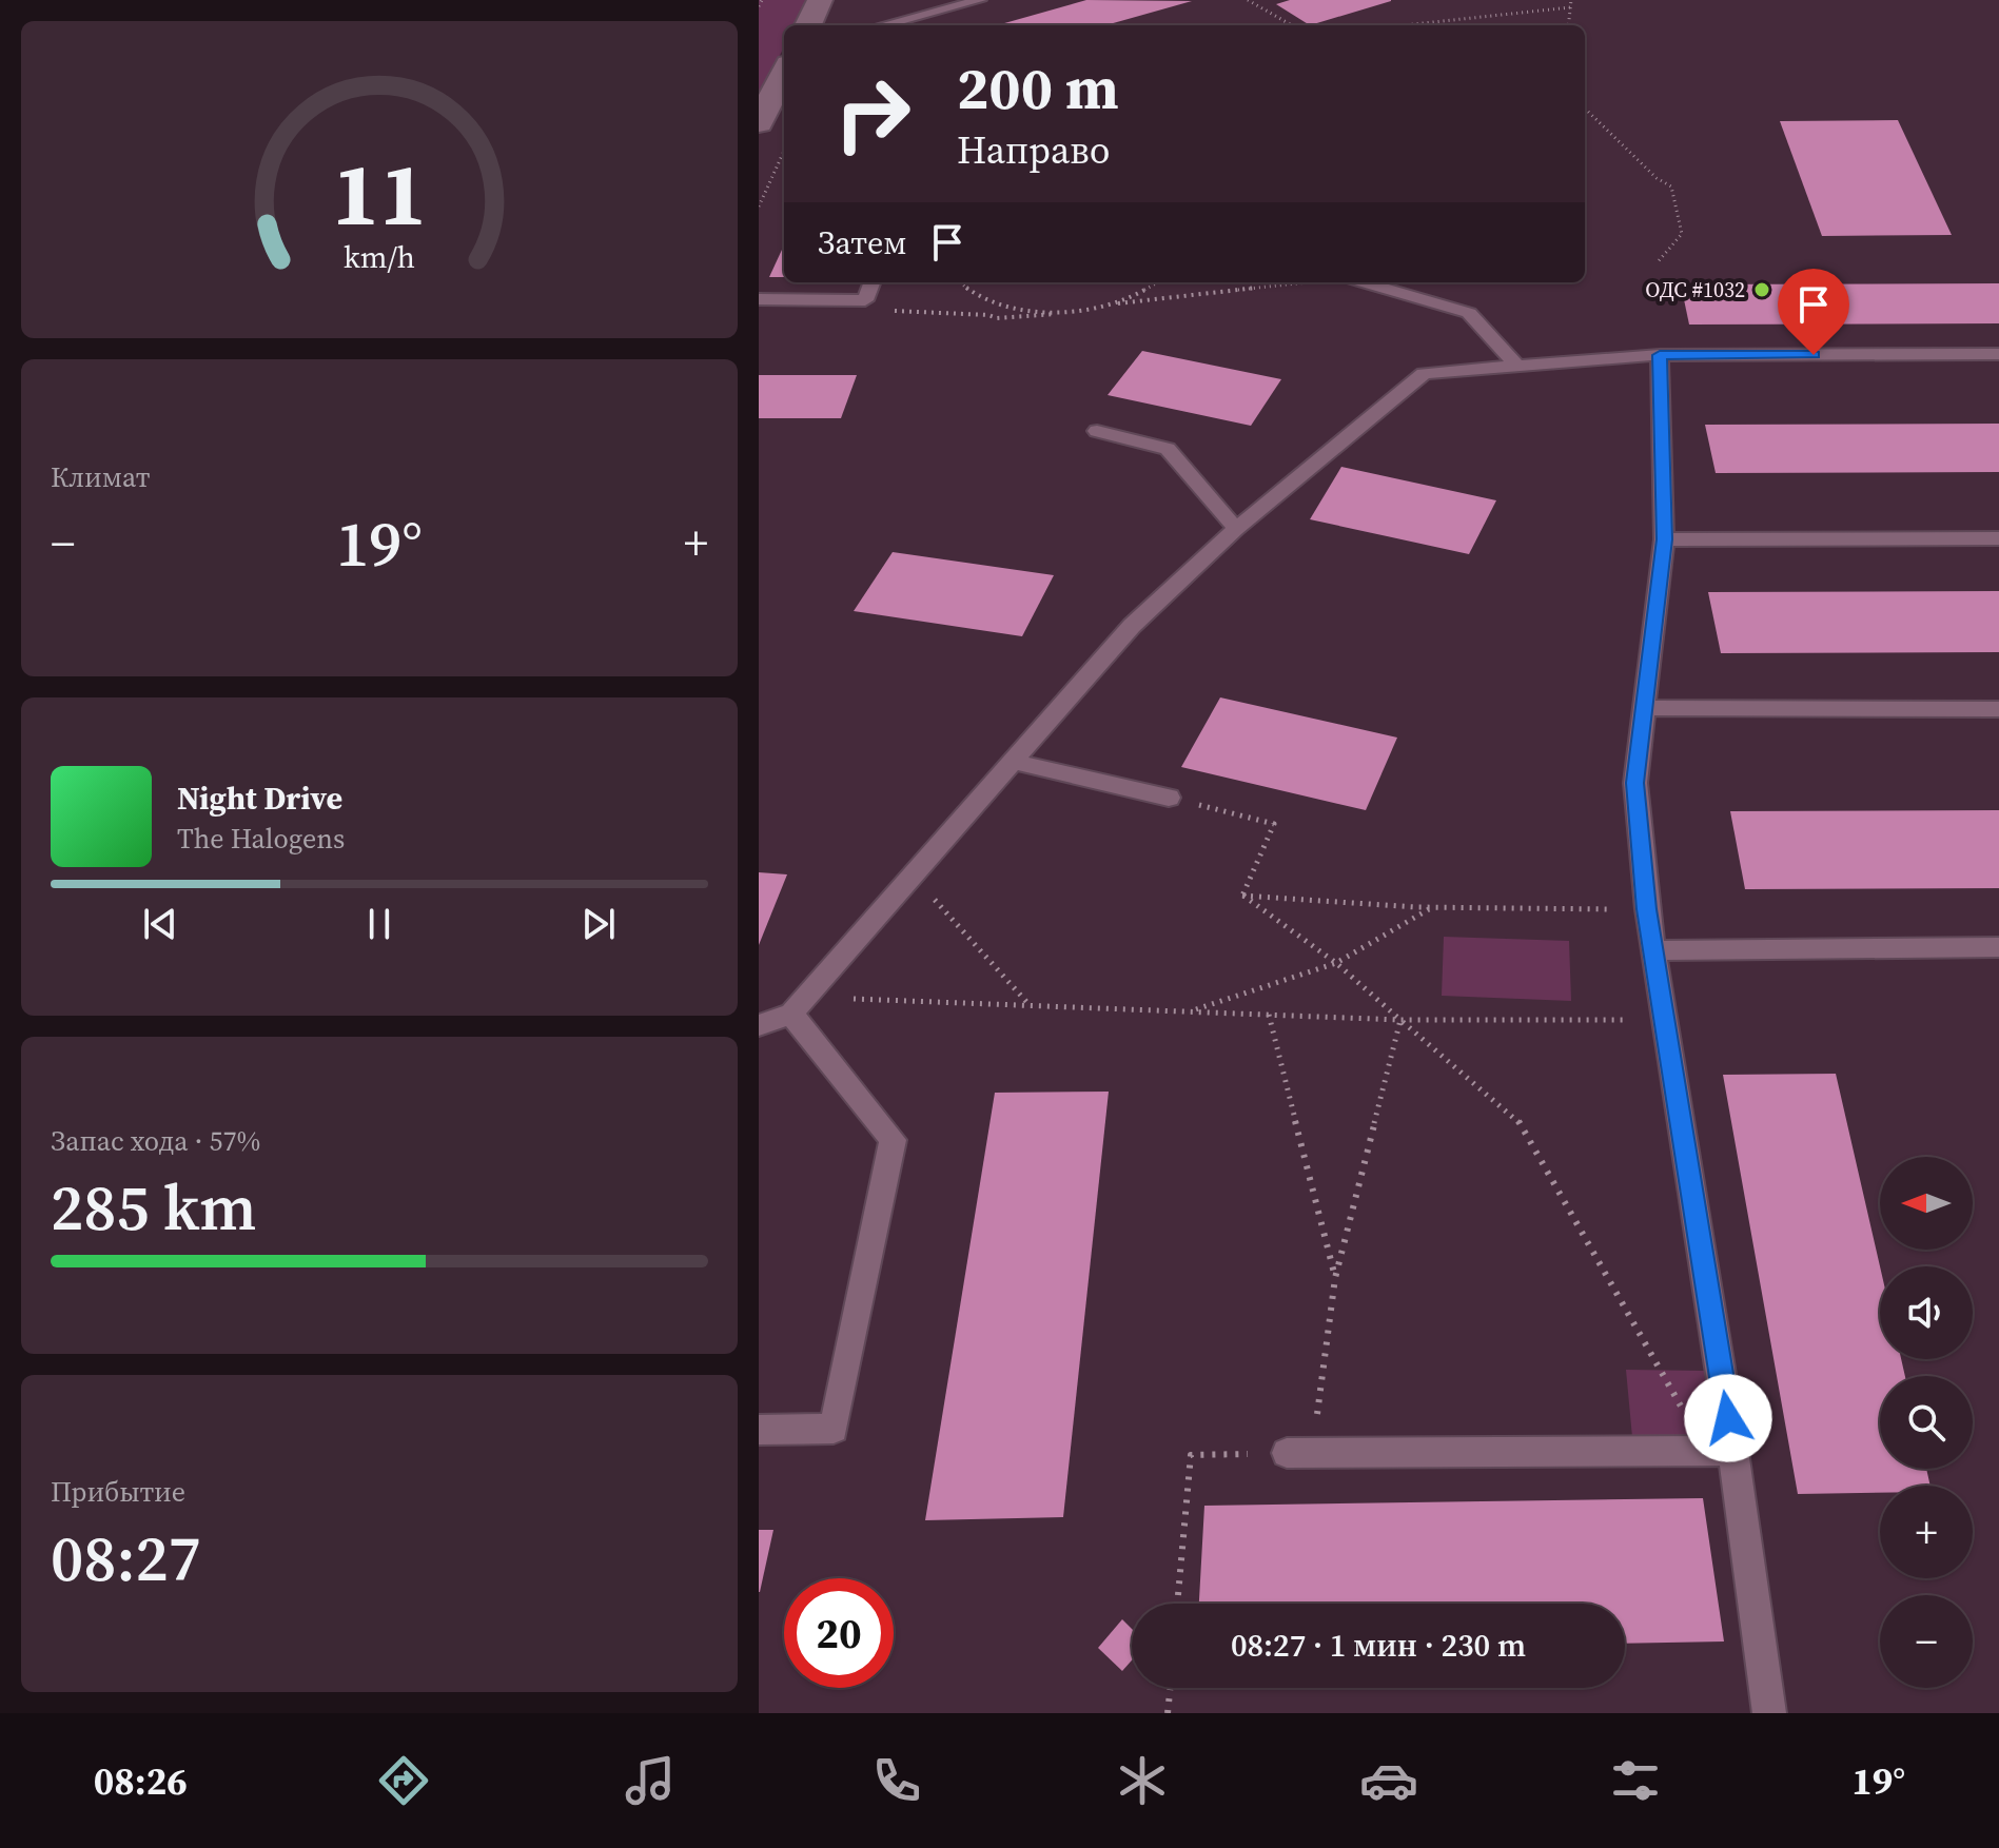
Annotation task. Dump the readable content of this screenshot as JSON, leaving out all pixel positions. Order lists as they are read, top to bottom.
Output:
{
  "places": ["ОДС #1032"],
  "north": "left",
  "page": {
    "turn": ["200 m", "Направо"],
    "then": "Затем",
    "tile": [
      "Климат",
      ["Запас хода · 57%", "285 km"],
      ["Прибытие", "08:27"]
    ],
    "heat": ["−", "19°", "+"],
    "song": ["Night Drive", "The Halogens"],
    "map_buttons": ["+", "−"],
    "limit": "20",
    "trip": "08:27 · 1 мин · 230 m",
    "tabs": ["08:26", "19°"],
    "gauge": ["11", "km/h"]
  }
}
